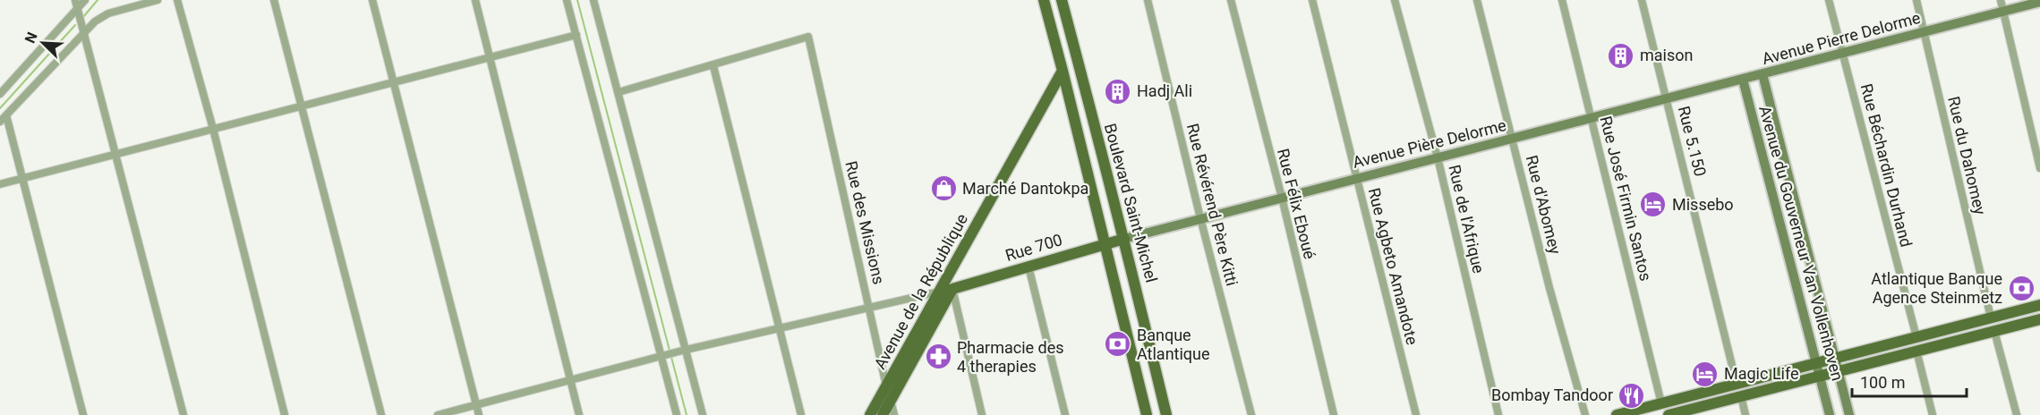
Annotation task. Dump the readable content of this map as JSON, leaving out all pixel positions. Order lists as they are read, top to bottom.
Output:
{
  "streets": {
    "main road": [
      "Avenue Pierre Delorme",
      "Avenue Pière Delorme",
      "Boulevard Saint-Michel",
      "Avenue du Gouverneur Van Vollenhoven",
      "Rue 700",
      "Avenue de la République"
    ],
    "street": [
      "Rue 5.150",
      "Rue du Dahomey",
      "Rue Béchardin Durhand",
      "Rue José Firmin Santos",
      "Rue Félix Eboué",
      "Rue Révérend Père Kitti",
      "Rue d'Abomey",
      "Rue de l'Afrique",
      "Rue des Missions",
      "Rue Agbeto Amandote"
    ]
  },
  "crossings": [
    ["Avenue Pierre Delorme", "Avenue Pière Delorme"],
    ["Avenue Pierre Delorme", "Rue du Dahomey"],
    ["Avenue Pierre Delorme", "Rue Béchardin Durhand"],
    ["Avenue Pierre Delorme", "Avenue du Gouverneur Van Vollenhoven"],
    ["Rue 5.150", "Avenue Pière Delorme"],
    ["Avenue Pière Delorme", "Rue José Firmin Santos"],
    ["Avenue Pière Delorme", "Boulevard Saint-Michel"],
    ["Avenue Pière Delorme", "Rue Félix Eboué"],
    ["Avenue Pière Delorme", "Rue Révérend Père Kitti"],
    ["Avenue Pière Delorme", "Rue d'Abomey"],
    ["Avenue Pière Delorme", "Rue de l'Afrique"],
    ["Avenue Pière Delorme", "Avenue du Gouverneur Van Vollenhoven"],
    ["Avenue Pière Delorme", "Rue 700"],
    ["Avenue Pière Delorme", "Rue Agbeto Amandote"],
    ["Boulevard Saint-Michel", "Rue 700"],
    ["Boulevard Saint-Michel", "Avenue de la République"],
    ["Rue des Missions", "Avenue de la République"],
    ["Rue 700", "Avenue de la République"]
  ],
  "places": {
    "building": ["maison", "Hadj Ali"],
    "shop": ["Marché Dantokpa"],
    "hotel": ["Missebo", "Magic Life"],
    "bank": ["Atlantique Banque Agence Steinmetz", "Banque Atlantique"],
    "pharmacy": ["Pharmacie des 4 therapies"],
    "restaurant": ["Bombay Tandoor"]
  },
  "scale_bar": "100 m",
  "north": "top left"
}
